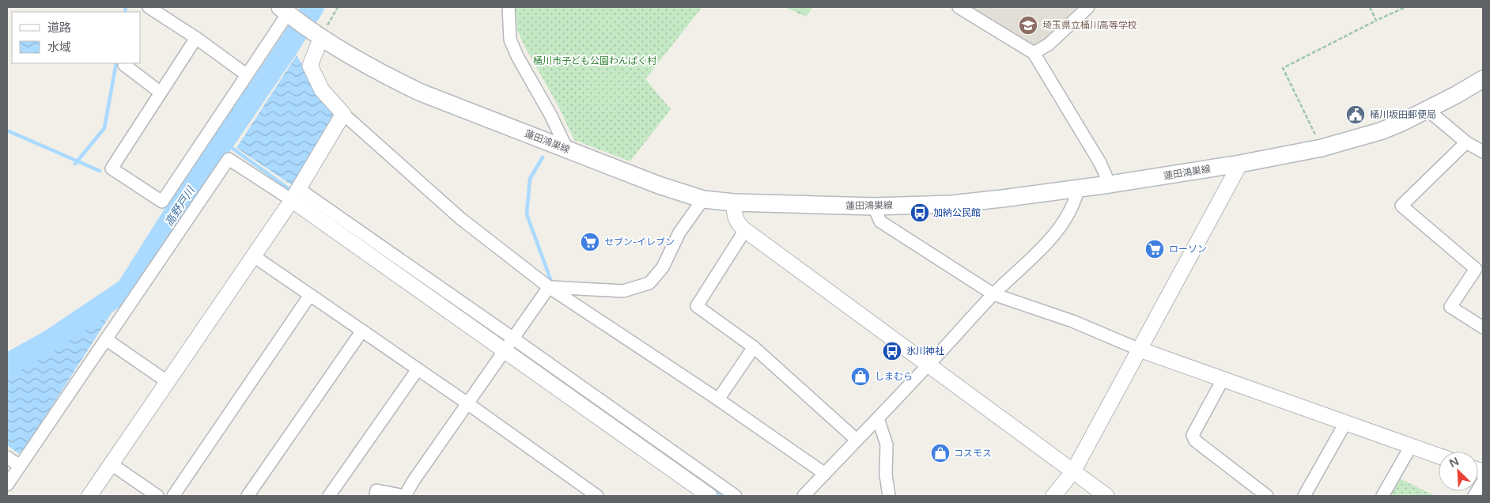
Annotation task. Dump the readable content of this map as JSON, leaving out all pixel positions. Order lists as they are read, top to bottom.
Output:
{
  "streets": {
    "main road": ["蓮田鴻巣線"]
  },
  "water": ["高野戸川"],
  "parks": ["桶川市子ども公園わんぱく村"],
  "places": {
    "school or university": ["埼玉県立桶川高等学校"],
    "public building": ["桶川坂田郵便局"],
    "bus stop": ["加納公民館", "氷川神社"],
    "supermarket": ["セブン-イレブン", "ローソン"],
    "shop": ["しまむら", "コスモス"]
  },
  "legend": ["道路", "水域"],
  "north": "top left"
}
